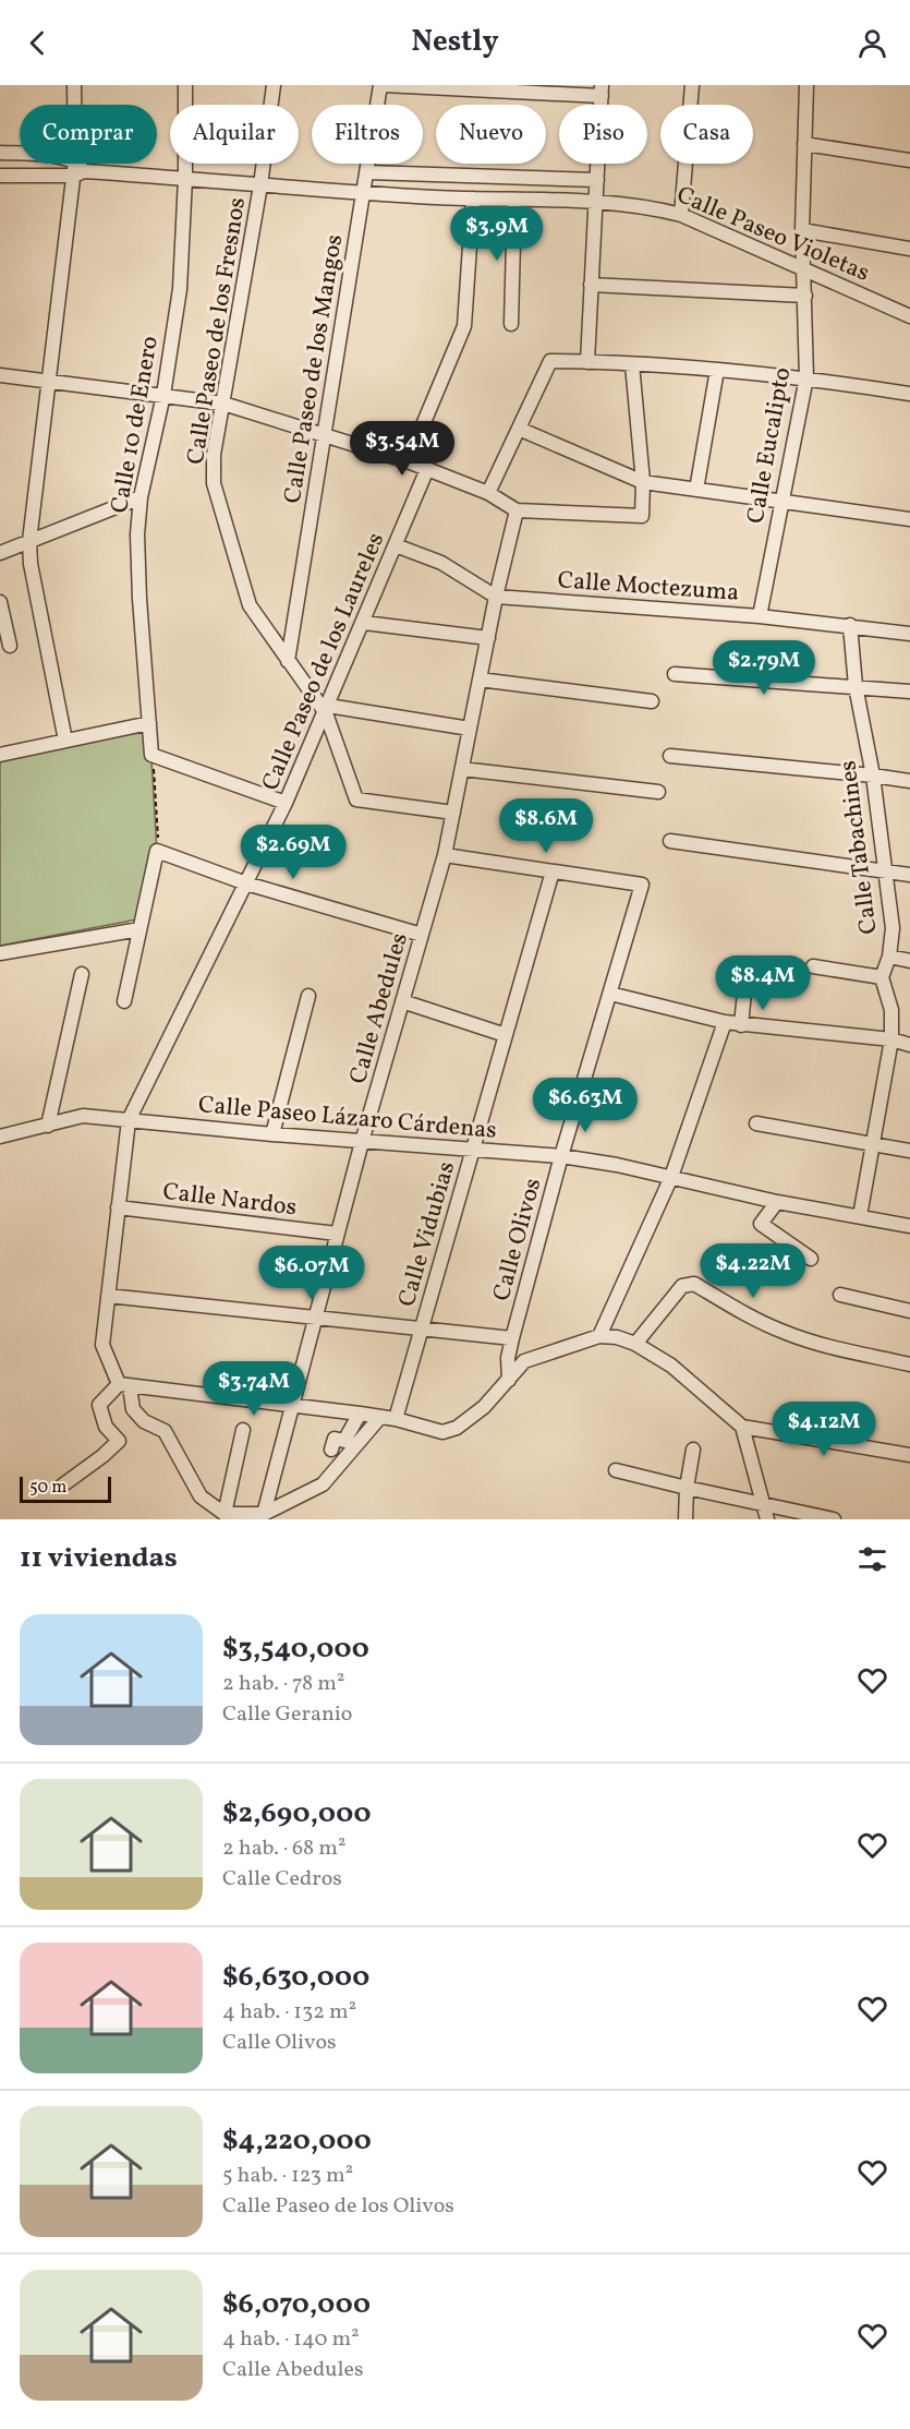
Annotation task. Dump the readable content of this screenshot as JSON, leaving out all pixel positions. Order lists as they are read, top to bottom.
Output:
{
  "streets": {
    "street": [
      "Calle Paseo Violetas",
      "Calle Paseo de los Fresnos",
      "Calle Paseo de los Mangos",
      "Calle 10 de Enero",
      "Calle Eucalipto",
      "Calle Moctezuma",
      "Calle Paseo de los Laureles",
      "Calle Tabachines",
      "Calle Abedules",
      "Calle Paseo Lázaro Cárdenas",
      "Calle Nardos",
      "Calle Vidubias",
      "Calle Olivos"
    ]
  },
  "crossings": [
    ["Calle Paseo Violetas", "Calle Paseo de los Fresnos"],
    ["Calle Paseo Violetas", "Calle Paseo de los Mangos"],
    ["Calle Paseo Violetas", "Calle 10 de Enero"],
    ["Calle Paseo Violetas", "Calle Eucalipto"],
    ["Calle Paseo de los Fresnos", "Calle Paseo de los Mangos"],
    ["Calle Paseo de los Fresnos", "Calle Paseo de los Laureles"],
    ["Calle Paseo de los Fresnos", "Calle Abedules"],
    ["Calle Eucalipto", "Calle Moctezuma"],
    ["Calle Moctezuma", "Calle Paseo de los Laureles"],
    ["Calle Moctezuma", "Calle Tabachines"],
    ["Calle Moctezuma", "Calle Abedules"],
    ["Calle Paseo de los Laureles", "Calle Paseo Lázaro Cárdenas"],
    ["Calle Paseo de los Laureles", "Calle Nardos"],
    ["Calle Abedules", "Calle Paseo Lázaro Cárdenas"],
    ["Calle Abedules", "Calle Nardos"],
    ["Calle Paseo Lázaro Cárdenas", "Calle Vidubias"],
    ["Calle Paseo Lázaro Cárdenas", "Calle Olivos"],
    ["Calle Vidubias", "Calle Olivos"]
  ],
  "scale_bar": "50 m",
  "page": {
    "header": "Nestly",
    "chip": [
      "Comprar",
      "Alquilar",
      "Filtros",
      "Nuevo",
      "Piso",
      "Casa"
    ],
    "price": [
      "$3.9M",
      "$3.54M",
      "$2.79M",
      "$8.6M",
      "$2.69M",
      "$8.4M",
      "$6.63M",
      "$4.22M",
      "$6.07M",
      "$3.74M",
      "$4.12M"
    ],
    "scale": "50 m",
    "heading": "11 viviendas",
    "list": [
      {
        "name": "$3,540,000",
        "note": "2 hab. · 78 m² · Calle Geranio"
      },
      {
        "name": "$2,690,000",
        "note": "2 hab. · 68 m² · Calle Cedros"
      },
      {
        "name": "$6,630,000",
        "note": "4 hab. · 132 m² · Calle Olivos"
      },
      {
        "name": "$4,220,000",
        "note": "5 hab. · 123 m² · Calle Paseo de los Olivos"
      },
      {
        "name": "$6,070,000",
        "note": "4 hab. · 140 m² · Calle Abedules"
      }
    ]
  }
}
